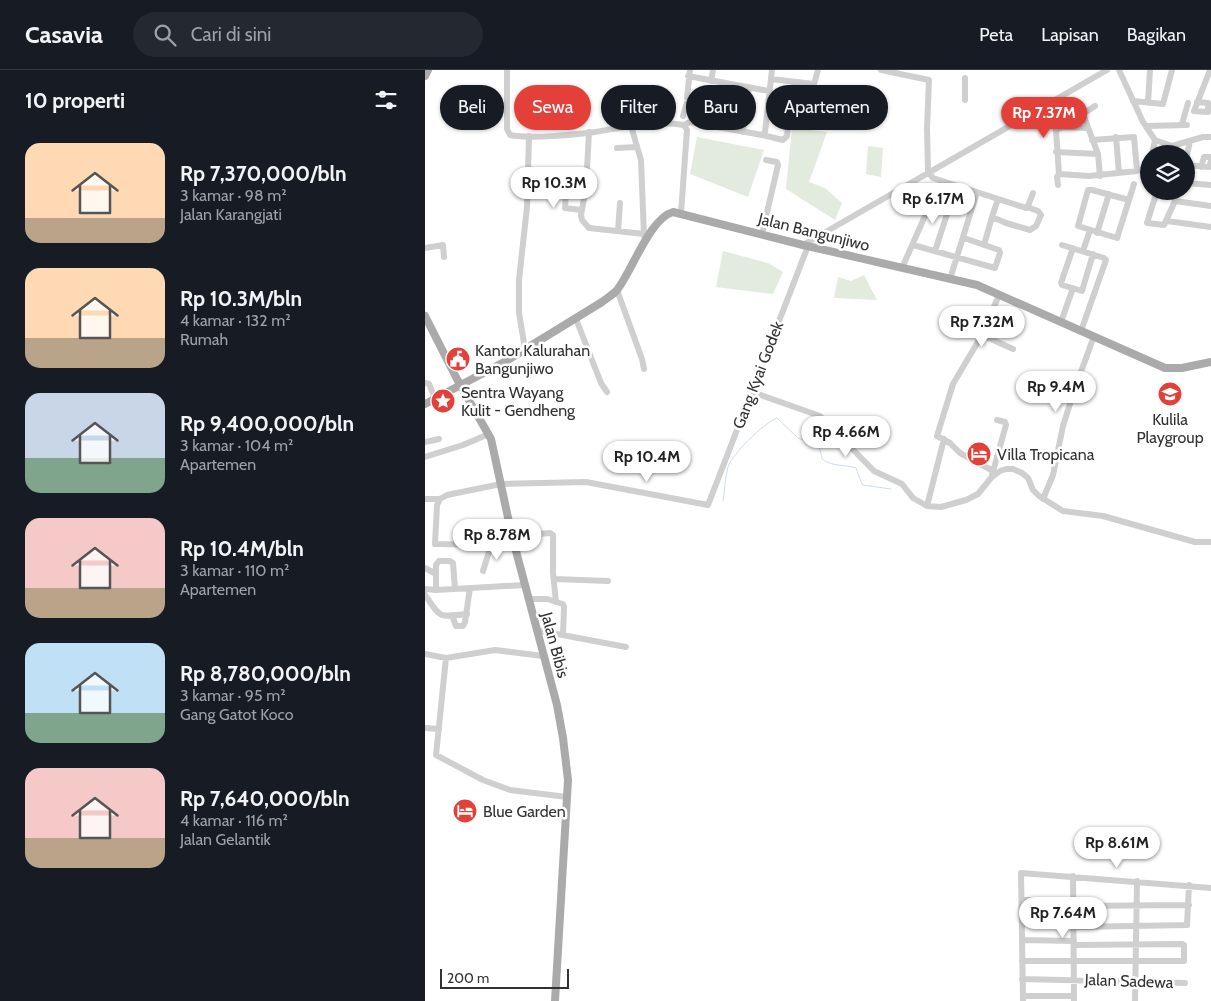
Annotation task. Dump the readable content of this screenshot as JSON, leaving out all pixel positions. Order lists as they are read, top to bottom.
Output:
{
  "streets": {
    "main road": ["Jalan Bangunjiwo", "Jalan Bibis"],
    "street": ["Gang Kyai Godek", "Jalan Sadewa"]
  },
  "crossings": [
    ["Jalan Bangunjiwo", "Gang Kyai Godek"],
    ["Gang Kyai Godek", "Jalan Bibis"]
  ],
  "places": {
    "public building": ["Kantor Kalurahan Bangunjiwo"],
    "school or university": ["Kulila Playgroup"],
    "place": ["Sentra Wayang Kulit - Gendheng"],
    "hotel": ["Villa Tropicana", "Blue Garden"]
  },
  "scale_bar": "200 m",
  "page": {
    "header": "Casavia",
    "search": "Cari di sini",
    "nav": ["Peta", "Lapisan", "Bagikan"],
    "heading": "10 properti",
    "chip": [
      "Beli",
      "Sewa",
      "Filter",
      "Baru",
      "Apartemen"
    ],
    "price": [
      "Rp 7.37M",
      "Rp 10.3M",
      "Rp 6.17M",
      "Rp 7.32M",
      "Rp 9.4M",
      "Rp 4.66M",
      "Rp 10.4M",
      "Rp 8.78M",
      "Rp 8.61M",
      "Rp 7.64M"
    ],
    "list": [
      {
        "name": "Rp 7,370,000/bln",
        "note": "3 kamar · 98 m² · Jalan Karangjati"
      },
      {
        "name": "Rp 10.3M/bln",
        "note": "4 kamar · 132 m² · Rumah"
      },
      {
        "name": "Rp 9,400,000/bln",
        "note": "3 kamar · 104 m² · Apartemen"
      },
      {
        "name": "Rp 10.4M/bln",
        "note": "3 kamar · 110 m² · Apartemen"
      },
      {
        "name": "Rp 8,780,000/bln",
        "note": "3 kamar · 95 m² · Gang Gatot Koco"
      },
      {
        "name": "Rp 7,640,000/bln",
        "note": "4 kamar · 116 m² · Jalan Gelantik"
      }
    ],
    "scale": "200 m"
  }
}
